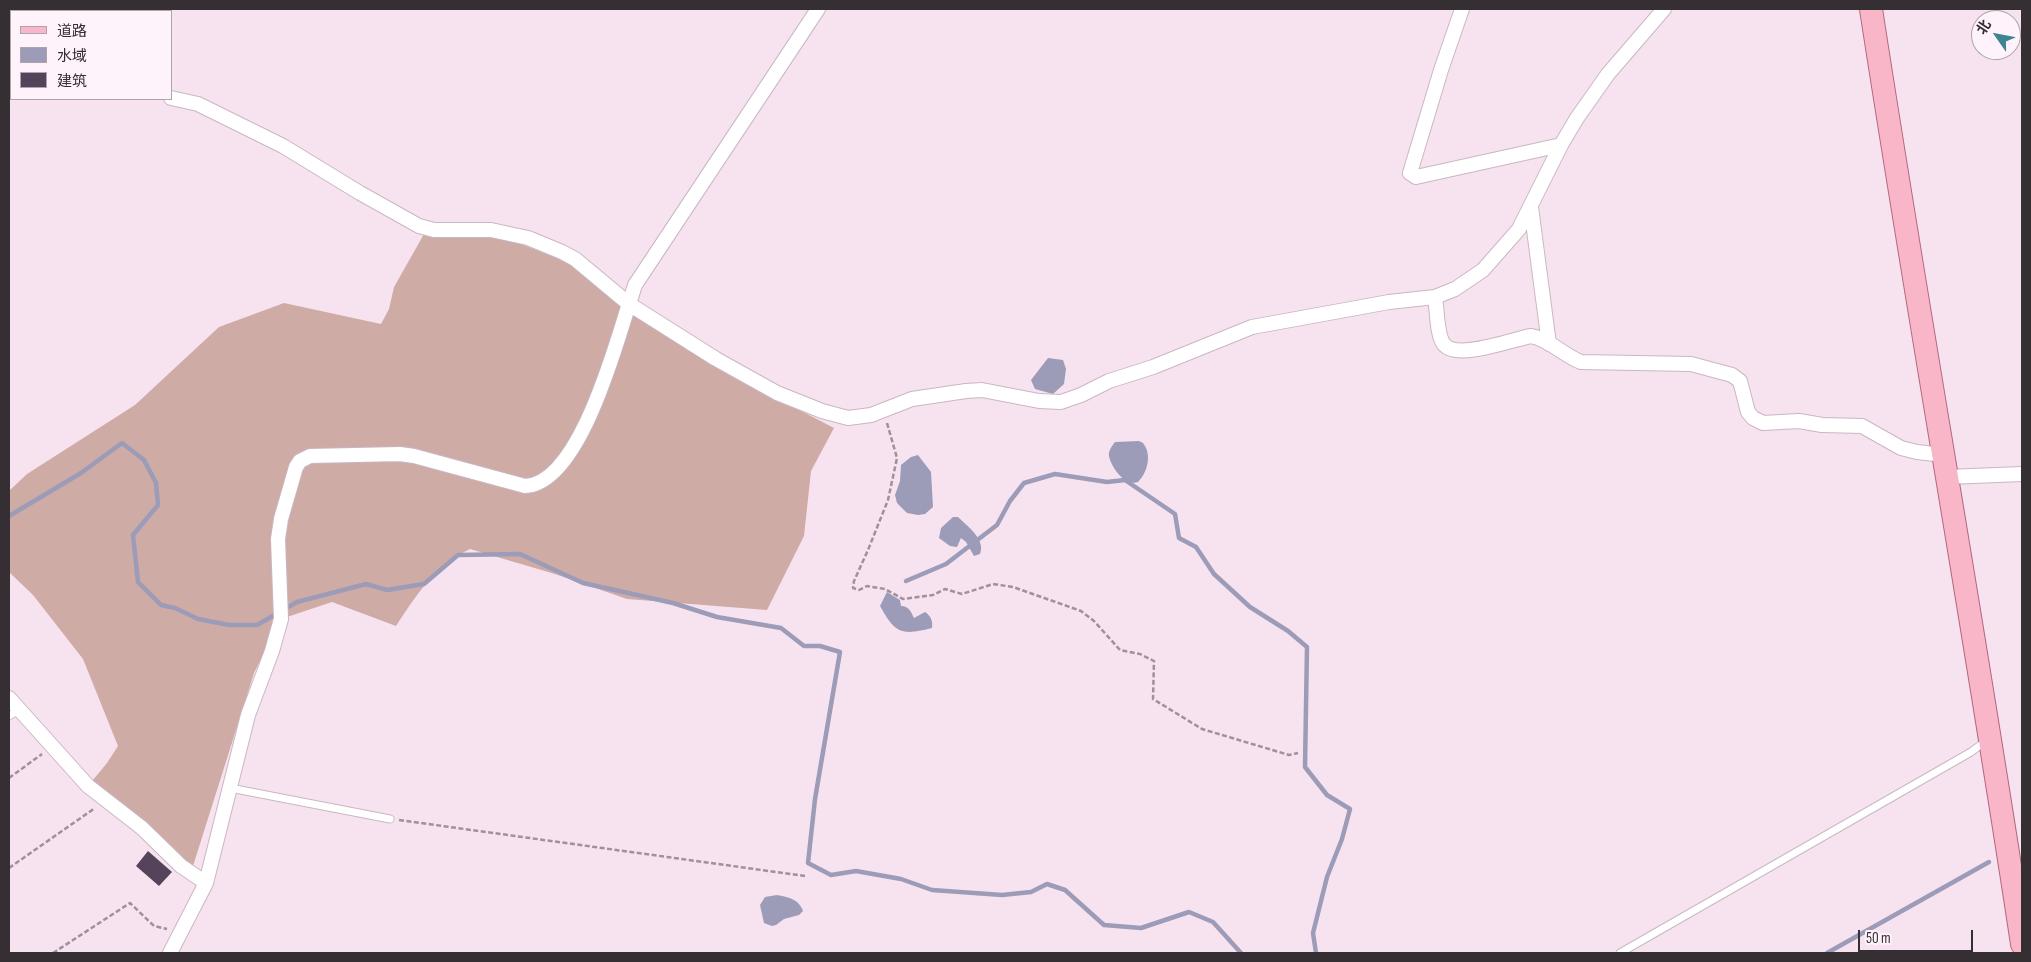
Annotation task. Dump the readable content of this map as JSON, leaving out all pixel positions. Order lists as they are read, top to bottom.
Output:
{
  "legend": ["道路", "水域", "建筑"],
  "scale_bar": "50 m",
  "north": "top left"
}
